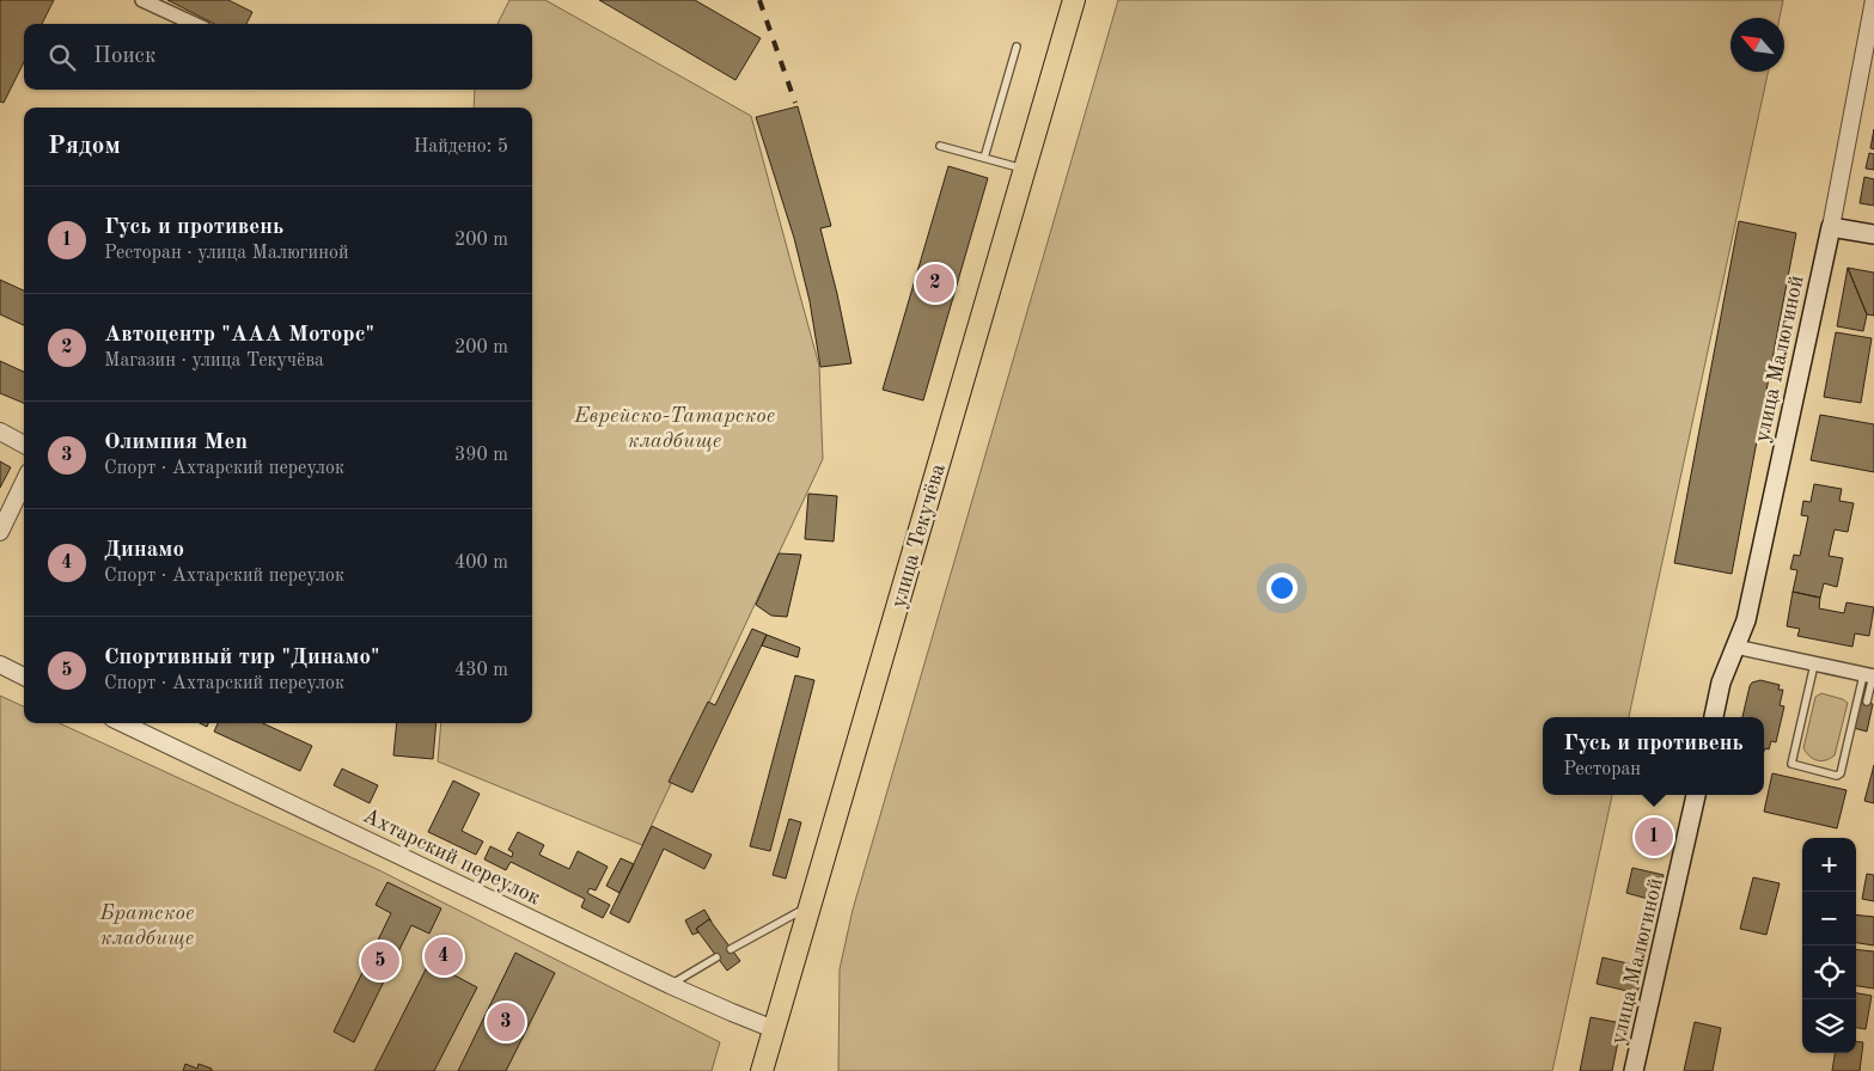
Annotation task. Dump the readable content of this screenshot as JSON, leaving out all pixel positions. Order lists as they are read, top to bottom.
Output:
{
  "streets": {
    "main road": ["улица Малюгиной", "улица Текучёва"],
    "street": ["Ахтарский переулок"]
  },
  "crossings": [
    ["улица Текучёва", "Ахтарский переулок"]
  ],
  "parks": ["Еврейско-Татарское кладбище", "Братское кладбище"],
  "north": "top left",
  "page": {
    "search": "Поиск",
    "heading": ["Рядом", "Найдено: 5"],
    "list": [
      {
        "mark": "1",
        "name": "Гусь и противень",
        "note": "Ресторан · улица Малюгиной",
        "value": "200 m"
      },
      {
        "mark": "2",
        "name": "Автоцентр \"ААА Моторс\"",
        "note": "Магазин · улица Текучёва",
        "value": "200 m"
      },
      {
        "mark": "3",
        "name": "Олимпия Men",
        "note": "Спорт · Ахтарский переулок",
        "value": "390 m"
      },
      {
        "mark": "4",
        "name": "Динамо",
        "note": "Спорт · Ахтарский переулок",
        "value": "400 m"
      },
      {
        "mark": "5",
        "name": "Спортивный тир \"Динамо\"",
        "note": "Спорт · Ахтарский переулок",
        "value": "430 m"
      }
    ],
    "pins": [
      "2",
      "1",
      "4",
      "5",
      "3"
    ],
    "popup": ["Гусь и противень", "Ресторан"],
    "map_buttons": ["+", "−"]
  }
}
